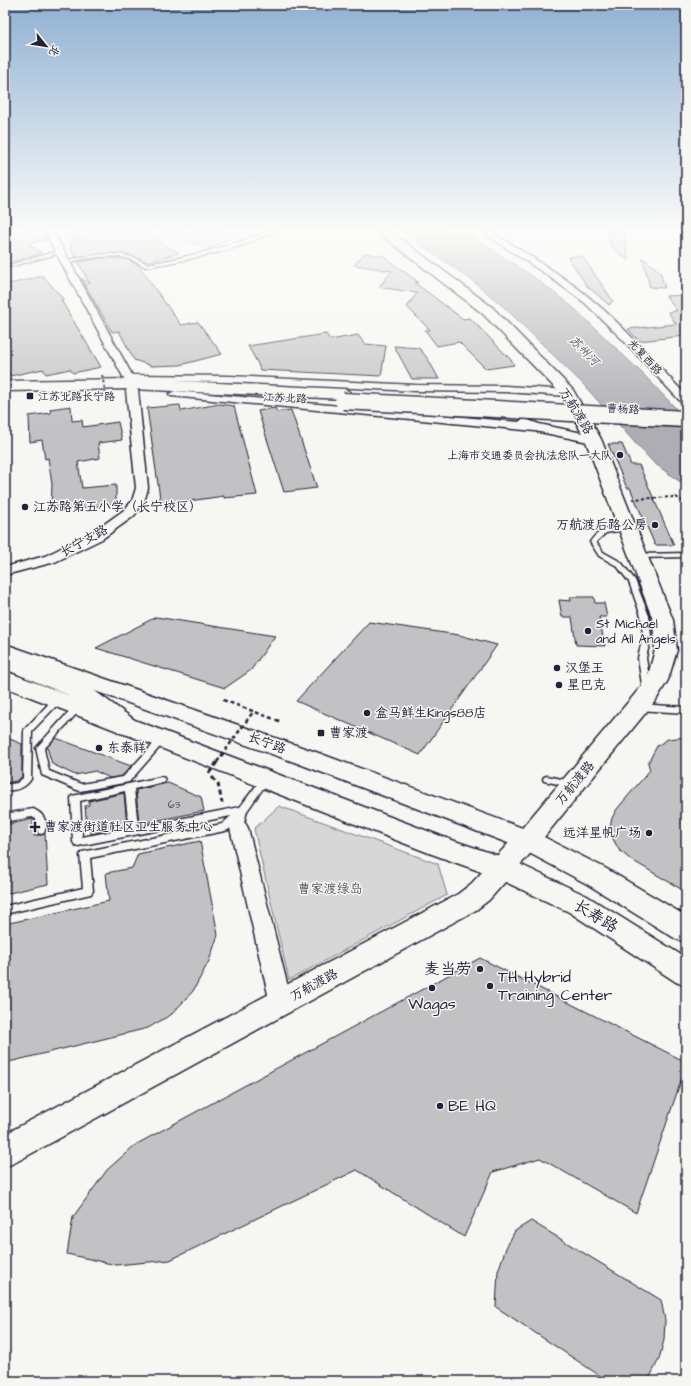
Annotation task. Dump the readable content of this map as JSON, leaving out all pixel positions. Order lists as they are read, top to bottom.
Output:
{
  "streets": {
    "main road": [
      "江苏北路",
      "曹杨路",
      "万航渡路",
      "长宁路",
      "长寿路"
    ],
    "street": ["光复西路", "长宁支路"]
  },
  "crossings": [
    ["江苏北路", "曹杨路"],
    ["江苏北路", "万航渡路"],
    ["江苏北路", "长宁支路"],
    ["曹杨路", "万航渡路"],
    ["万航渡路", "长宁路"],
    ["万航渡路", "长寿路"]
  ],
  "water": ["苏州河"],
  "parks": ["曹家渡绿岛"],
  "places": {
    "transit": ["江苏北路长宁路", "曹家渡"],
    "other": [
      "上海市交通委员会执法总队一大队",
      "江苏路第五小学（长宁校区）",
      "万航渡后路公房",
      "St Michael and All Angels",
      "汉堡王",
      "星巴克",
      "盒马鲜生Kings88店",
      "东泰祥",
      "远洋星帆广场",
      "麦当劳",
      "TH Hybrid Training Center",
      "Wagas",
      "BE HQ"
    ],
    "health": ["曹家渡街道社区卫生服务中心"]
  },
  "house_numbers": ["63"],
  "north": "bottom right"
}
